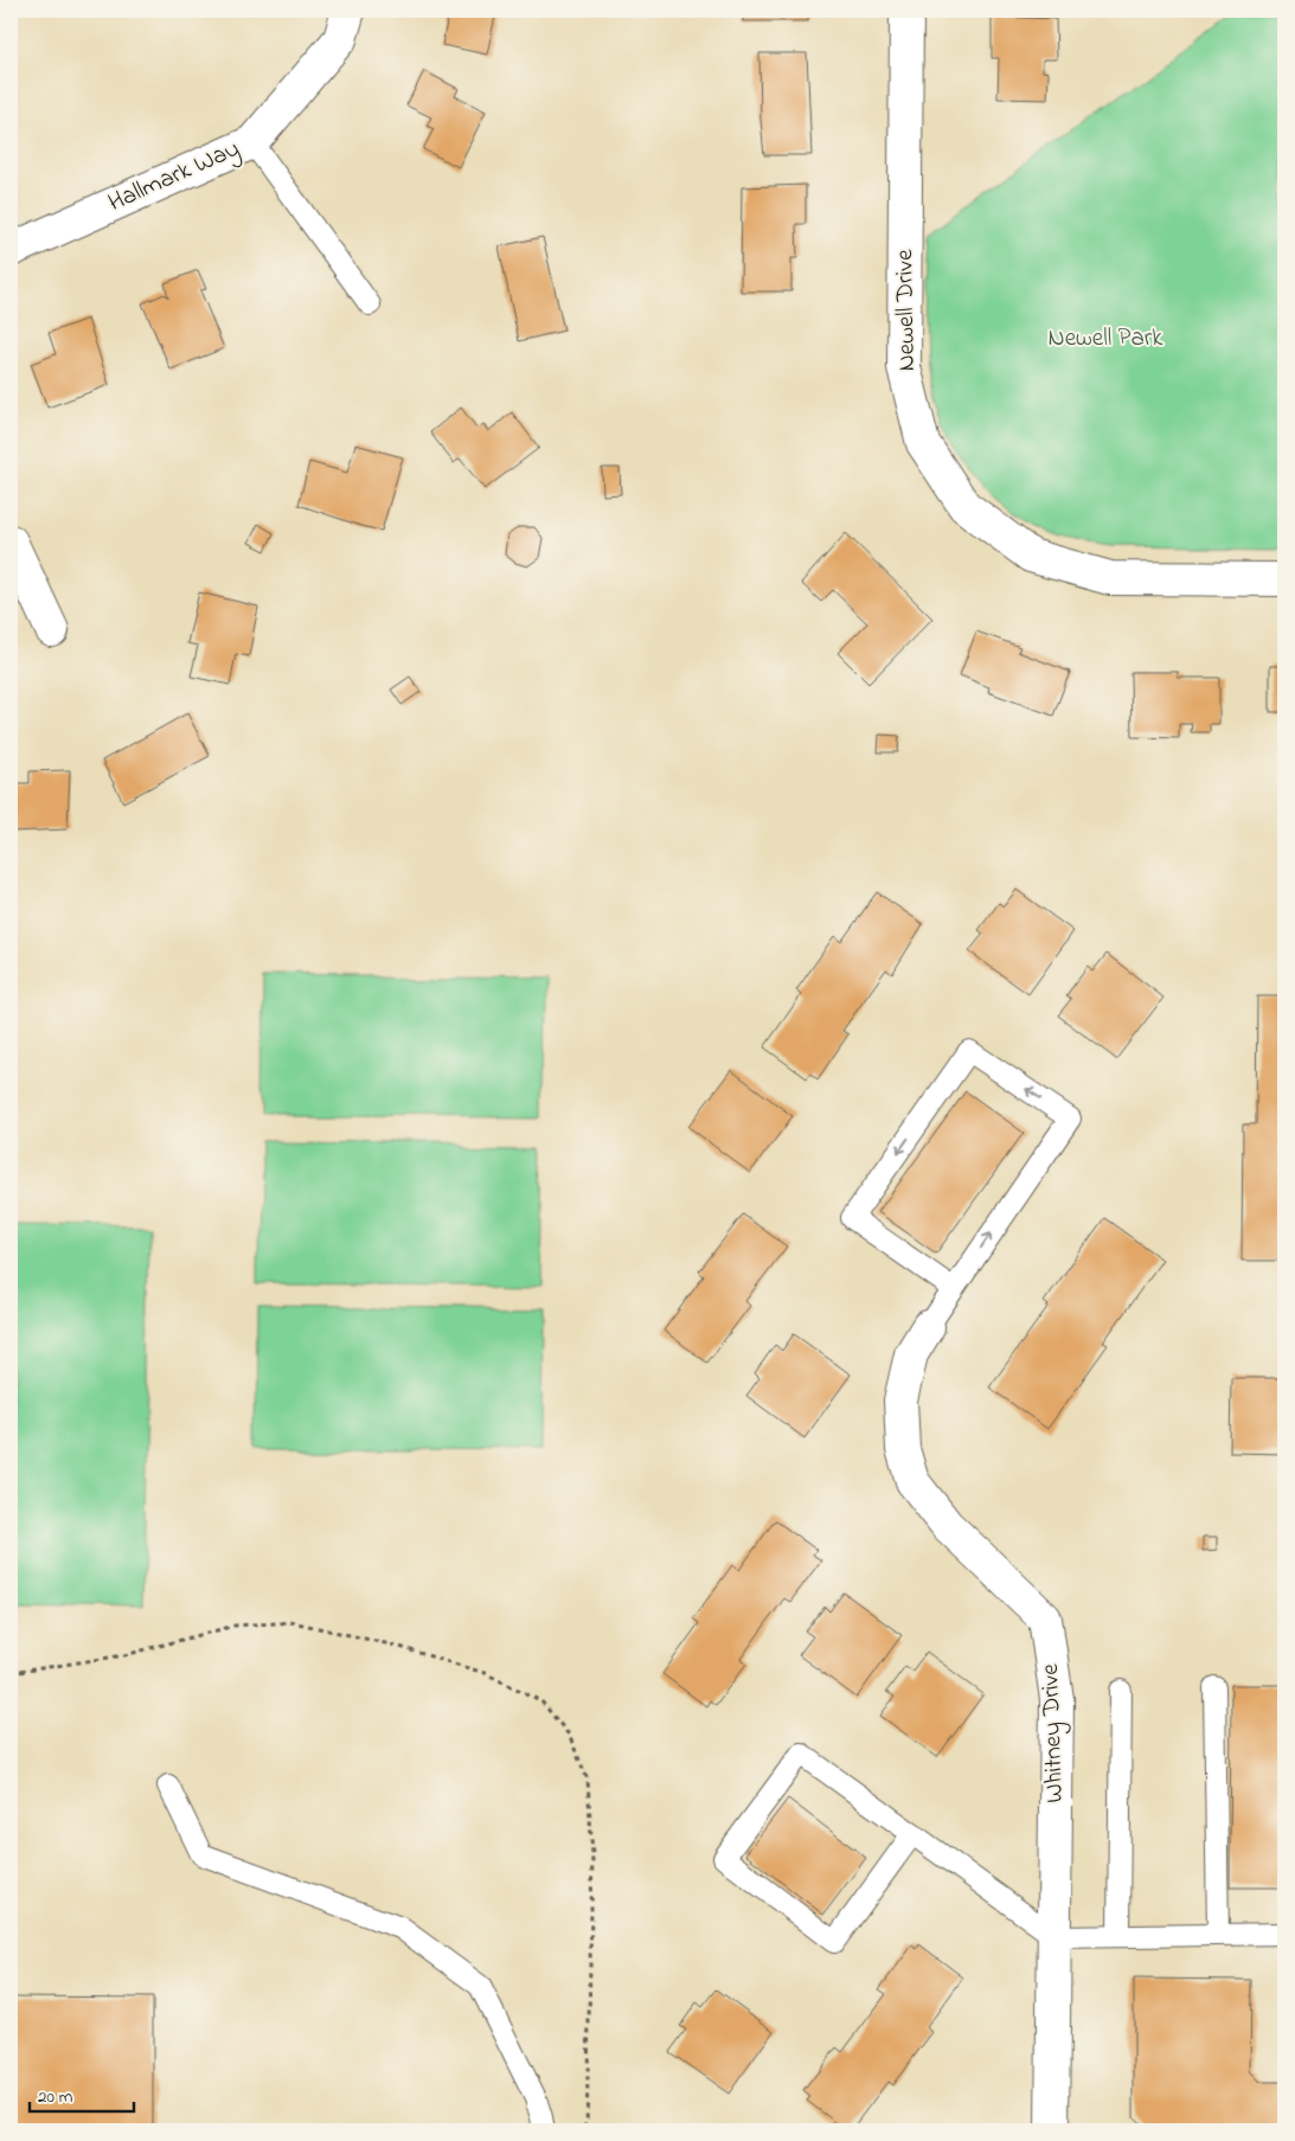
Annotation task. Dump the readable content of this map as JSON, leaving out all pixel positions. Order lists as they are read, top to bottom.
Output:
{
  "streets": {
    "street": ["Hallmark Way", "Newell Drive", "Whitney Drive"]
  },
  "parks": ["Newell Park"],
  "scale_bar": "20 m"
}
